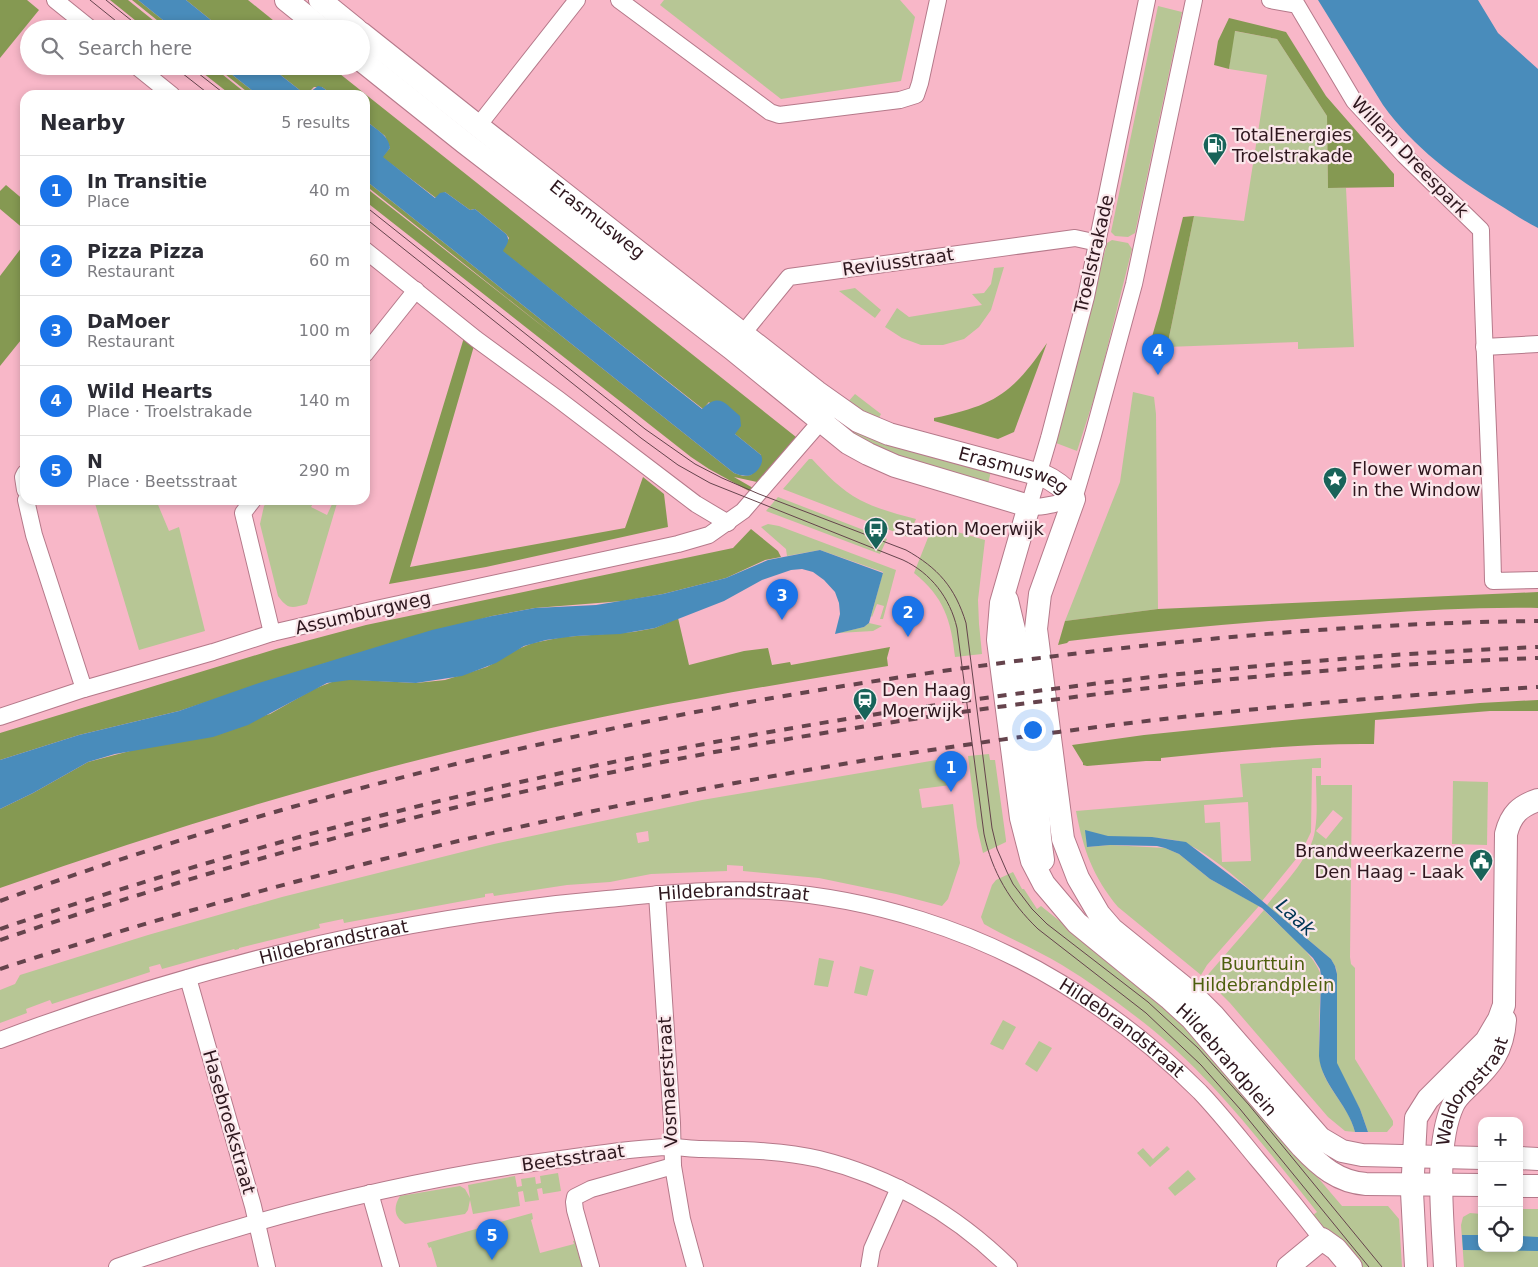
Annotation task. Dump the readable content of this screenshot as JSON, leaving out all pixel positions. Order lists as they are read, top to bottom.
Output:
{
  "streets": {
    "main road": [
      "Erasmusweg",
      "Hildebrandstraat",
      "Hildebrandplein",
      "Waldorpstraat"
    ],
    "street": [
      "Willem Dreespark",
      "Troelstrakade",
      "Reviusstraat",
      "Assumburgweg",
      "Vosmaerstraat",
      "Hasebroekstraat",
      "Beetsstraat"
    ]
  },
  "crossings": [
    ["Erasmusweg", "Troelstrakade"],
    ["Erasmusweg", "Reviusstraat"],
    ["Erasmusweg", "Hildebrandplein"],
    ["Troelstrakade", "Reviusstraat"],
    ["Troelstrakade", "Hildebrandplein"],
    ["Hildebrandstraat", "Vosmaerstraat"],
    ["Hildebrandstraat", "Hasebroekstraat"],
    ["Hildebrandplein", "Waldorpstraat"],
    ["Vosmaerstraat", "Beetsstraat"],
    ["Hasebroekstraat", "Beetsstraat"]
  ],
  "water": ["Laak"],
  "parks": ["Buurttuin Hildebrandplein"],
  "places": {
    "fuel station": ["TotalEnergies Troelstrakade"],
    "place": ["Flower woman in the Window"],
    "bus stop": ["Station Moerwijk"],
    "station": ["Den Haag Moerwijk"],
    "public building": ["Brandweerkazerne Den Haag - Laak"]
  },
  "page": {
    "search": "Search here",
    "heading": ["Nearby", "5 results"],
    "list": [
      {
        "mark": "1",
        "name": "In Transitie",
        "note": "Place",
        "value": "40 m"
      },
      {
        "mark": "2",
        "name": "Pizza Pizza",
        "note": "Restaurant",
        "value": "60 m"
      },
      {
        "mark": "3",
        "name": "DaMoer",
        "note": "Restaurant",
        "value": "100 m"
      },
      {
        "mark": "4",
        "name": "Wild Hearts",
        "note": "Place · Troelstrakade",
        "value": "140 m"
      },
      {
        "mark": "5",
        "name": "N",
        "note": "Place · Beetsstraat",
        "value": "290 m"
      }
    ],
    "pins": [
      "4",
      "3",
      "2",
      "1",
      "5"
    ],
    "map_buttons": ["+", "−"]
  }
}
